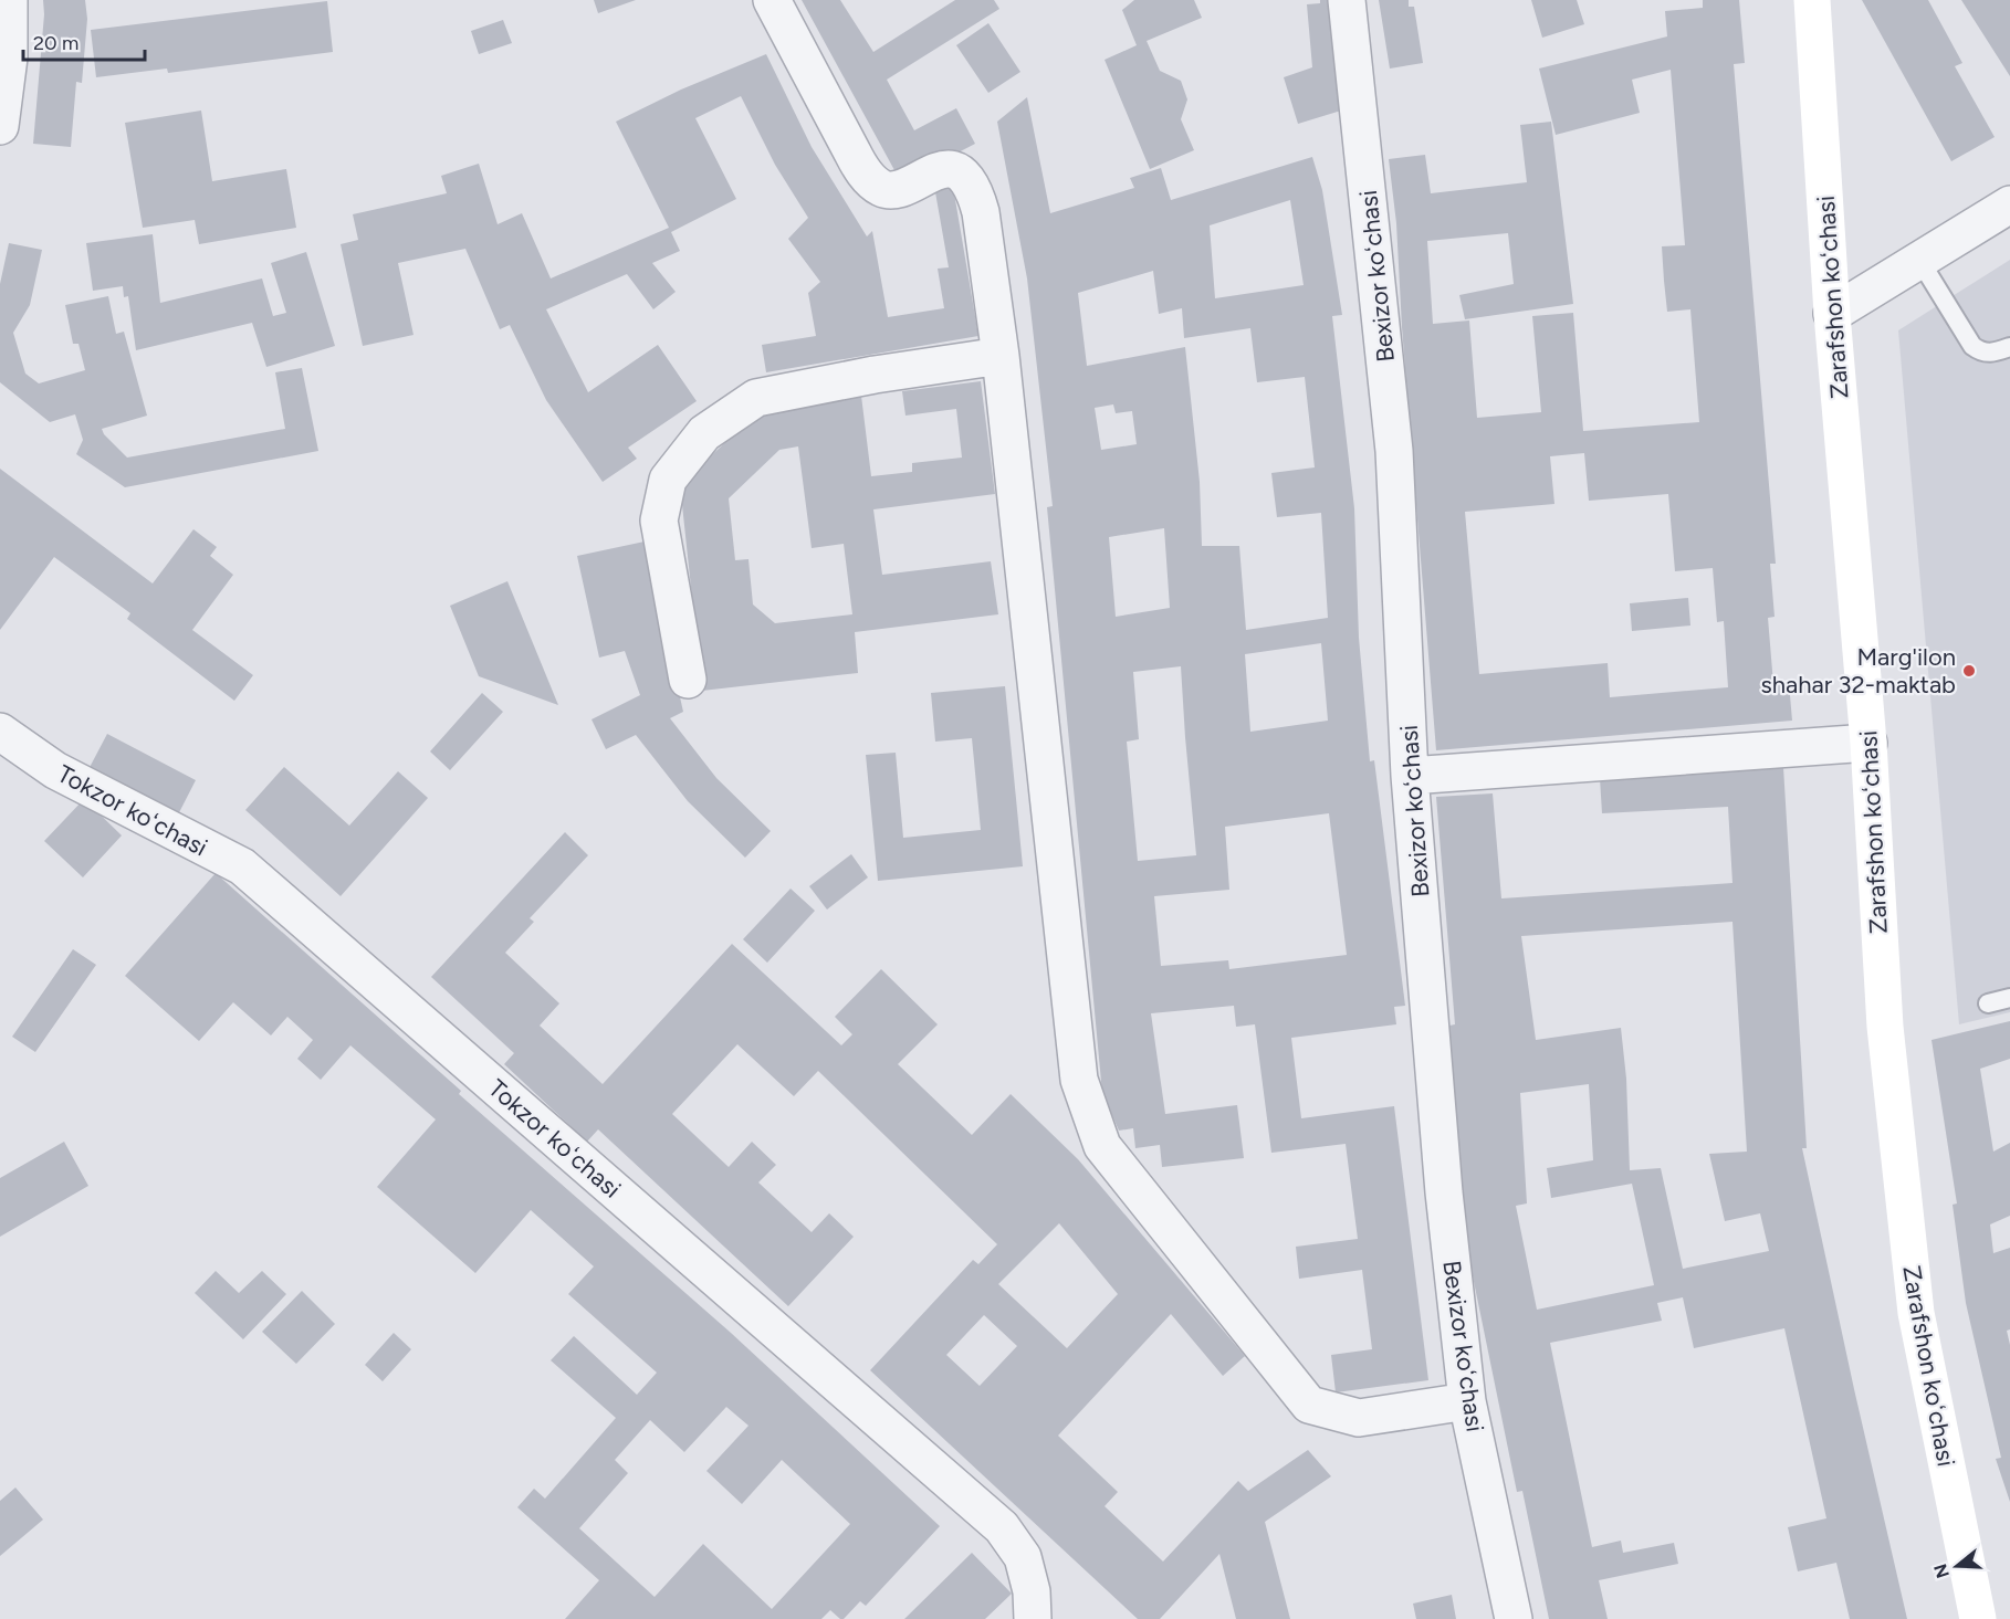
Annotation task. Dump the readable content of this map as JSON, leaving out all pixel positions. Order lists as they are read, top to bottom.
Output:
{
  "streets": {
    "main road": ["Zarafshon koʻchasi"],
    "street": ["Bexizor koʻchasi", "Tokzor koʻchasi"]
  },
  "places": ["Marg'ilon shahar 32-maktab"],
  "scale_bar": "20 m",
  "north": "left"
}
